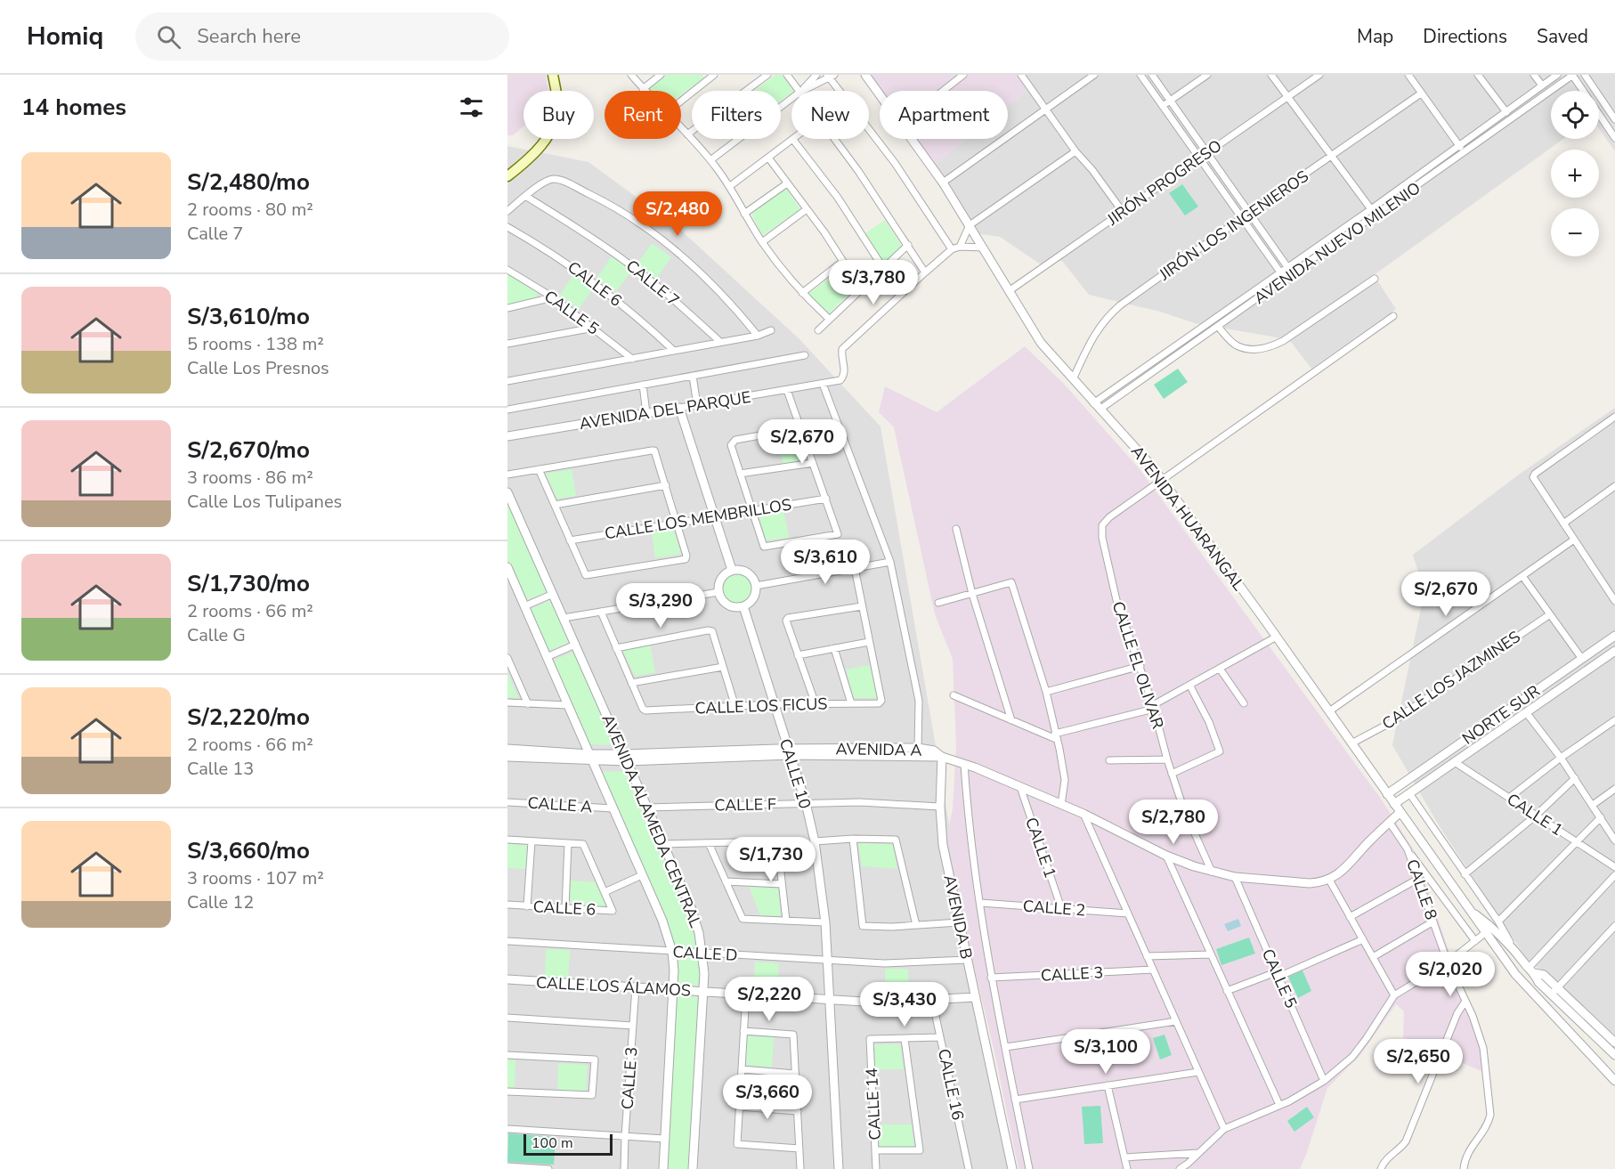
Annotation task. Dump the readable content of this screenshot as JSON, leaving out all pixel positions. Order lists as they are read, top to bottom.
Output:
{
  "streets": {
    "street": [
      "JIRÓN PROGRESO",
      "JIRÓN LOS INGENIEROS",
      "AVENIDA NUEVO MILENIO",
      "CALLE 7",
      "CALLE 6",
      "CALLE 5",
      "AVENIDA DEL PARQUE",
      "AVENIDA HUARANGAL",
      "CALLE LOS MEMBRILLOS",
      "CALLE EL OLIVAR",
      "CALLE LOS JAZMINES",
      "CALLE LOS FICUS",
      "NORTE SUR",
      "AVENIDA A",
      "CALLE 10",
      "CALLE A",
      "CALLE F",
      "CALLE 1",
      "AVENIDA ALAMEDA CENTRAL",
      "CALLE 8",
      "CALLE 2",
      "AVENIDA B",
      "CALLE D",
      "CALLE 3",
      "CALLE LOS ÁLAMOS",
      "CALLE 16",
      "CALLE 14"
    ]
  },
  "crossings": [
    ["JIRÓN PROGRESO", "AVENIDA HUARANGAL"],
    ["JIRÓN LOS INGENIEROS", "AVENIDA HUARANGAL"],
    ["AVENIDA NUEVO MILENIO", "AVENIDA HUARANGAL"],
    ["AVENIDA HUARANGAL", "CALLE EL OLIVAR"],
    ["AVENIDA HUARANGAL", "CALLE LOS JAZMINES"],
    ["AVENIDA HUARANGAL", "NORTE SUR"],
    ["CALLE LOS FICUS", "CALLE 10"],
    ["NORTE SUR", "CALLE 1"],
    ["AVENIDA A", "CALLE 10"],
    ["AVENIDA A", "AVENIDA ALAMEDA CENTRAL"],
    ["AVENIDA A", "AVENIDA B"],
    ["CALLE 10", "CALLE F"],
    ["CALLE 10", "CALLE D"],
    ["CALLE 10", "CALLE LOS ÁLAMOS"],
    ["CALLE A", "AVENIDA ALAMEDA CENTRAL"],
    ["CALLE F", "AVENIDA ALAMEDA CENTRAL"],
    ["CALLE F", "AVENIDA B"],
    ["CALLE 1", "CALLE 2"],
    ["AVENIDA ALAMEDA CENTRAL", "CALLE D"],
    ["AVENIDA ALAMEDA CENTRAL", "CALLE LOS ÁLAMOS"],
    ["CALLE 2", "AVENIDA B"],
    ["AVENIDA B", "CALLE D"],
    ["AVENIDA B", "CALLE 3"],
    ["AVENIDA B", "CALLE LOS ÁLAMOS"],
    ["CALLE 3", "CALLE LOS ÁLAMOS"],
    ["CALLE LOS ÁLAMOS", "CALLE 16"]
  ],
  "scale_bar": "100 m",
  "page": {
    "header": "Homiq",
    "search": "Search here",
    "nav": ["Map", "Directions", "Saved"],
    "heading": "14 homes",
    "map_buttons": ["+", "−"],
    "chip": [
      "Buy",
      "Rent",
      "Filters",
      "New",
      "Apartment"
    ],
    "list": [
      {
        "name": "S/2,480/mo",
        "note": "2 rooms · 80 m² · Calle 7"
      },
      {
        "name": "S/3,610/mo",
        "note": "5 rooms · 138 m² · Calle Los Presnos"
      },
      {
        "name": "S/2,670/mo",
        "note": "3 rooms · 86 m² · Calle Los Tulipanes"
      },
      {
        "name": "S/1,730/mo",
        "note": "2 rooms · 66 m² · Calle G"
      },
      {
        "name": "S/2,220/mo",
        "note": "2 rooms · 66 m² · Calle 13"
      },
      {
        "name": "S/3,660/mo",
        "note": "3 rooms · 107 m² · Calle 12"
      }
    ],
    "price": [
      "S/2,480",
      "S/3,780",
      "S/2,670",
      "S/3,610",
      "S/2,670",
      "S/3,290",
      "S/2,780",
      "S/1,730",
      "S/2,020",
      "S/2,220",
      "S/3,430",
      "S/3,100",
      "S/2,650",
      "S/3,660"
    ],
    "scale": "100 m"
  }
}
